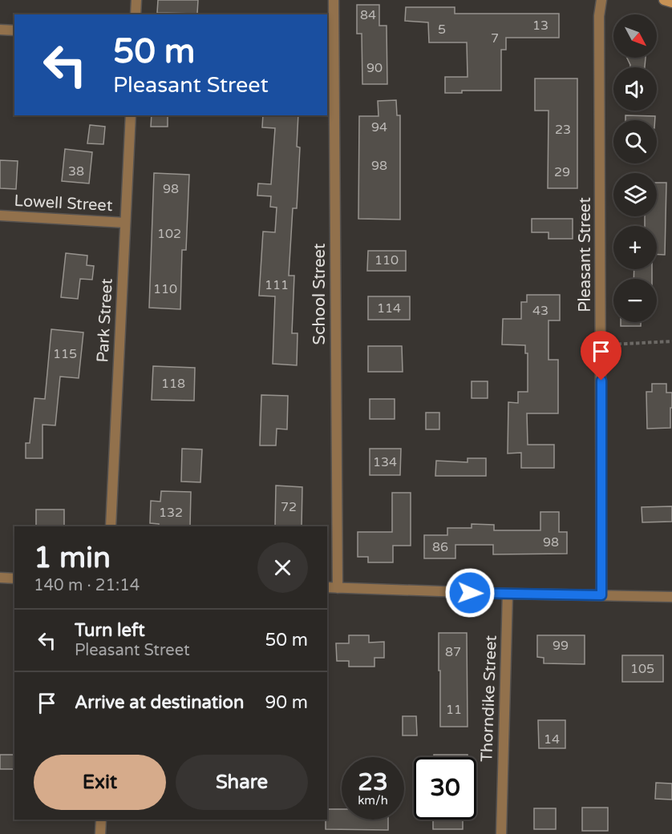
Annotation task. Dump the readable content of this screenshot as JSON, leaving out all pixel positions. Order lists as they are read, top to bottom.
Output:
{
  "streets": {
    "street": [
      "Lowell Street",
      "Pleasant Street",
      "School Street",
      "Park Street",
      "Thorndike Street"
    ]
  },
  "crossings": [
    ["Lowell Street", "Park Street"]
  ],
  "house_numbers": [
    "84",
    "13",
    "5",
    "7",
    "90",
    "94",
    "23",
    "98",
    "38",
    "29",
    "98",
    "102",
    "110",
    "111",
    "110",
    "114",
    "43",
    "115",
    "118",
    "134",
    "72",
    "132",
    "98",
    "86",
    "99",
    "87",
    "105",
    "11",
    "14"
  ],
  "north": "bottom right",
  "page": {
    "map_buttons": ["+", "−"],
    "turn": ["50 m", "Pleasant Street"],
    "heading": ["1 min", "140 m · 21:14"],
    "list": [
      {
        "name": "Turn left",
        "note": "Pleasant Street",
        "value": "50 m"
      },
      {
        "name": "Arrive at destination",
        "value": "90 m"
      }
    ],
    "buttons": ["Exit", "Share"],
    "speed": "23 km/h",
    "limit": "30"
  }
}
